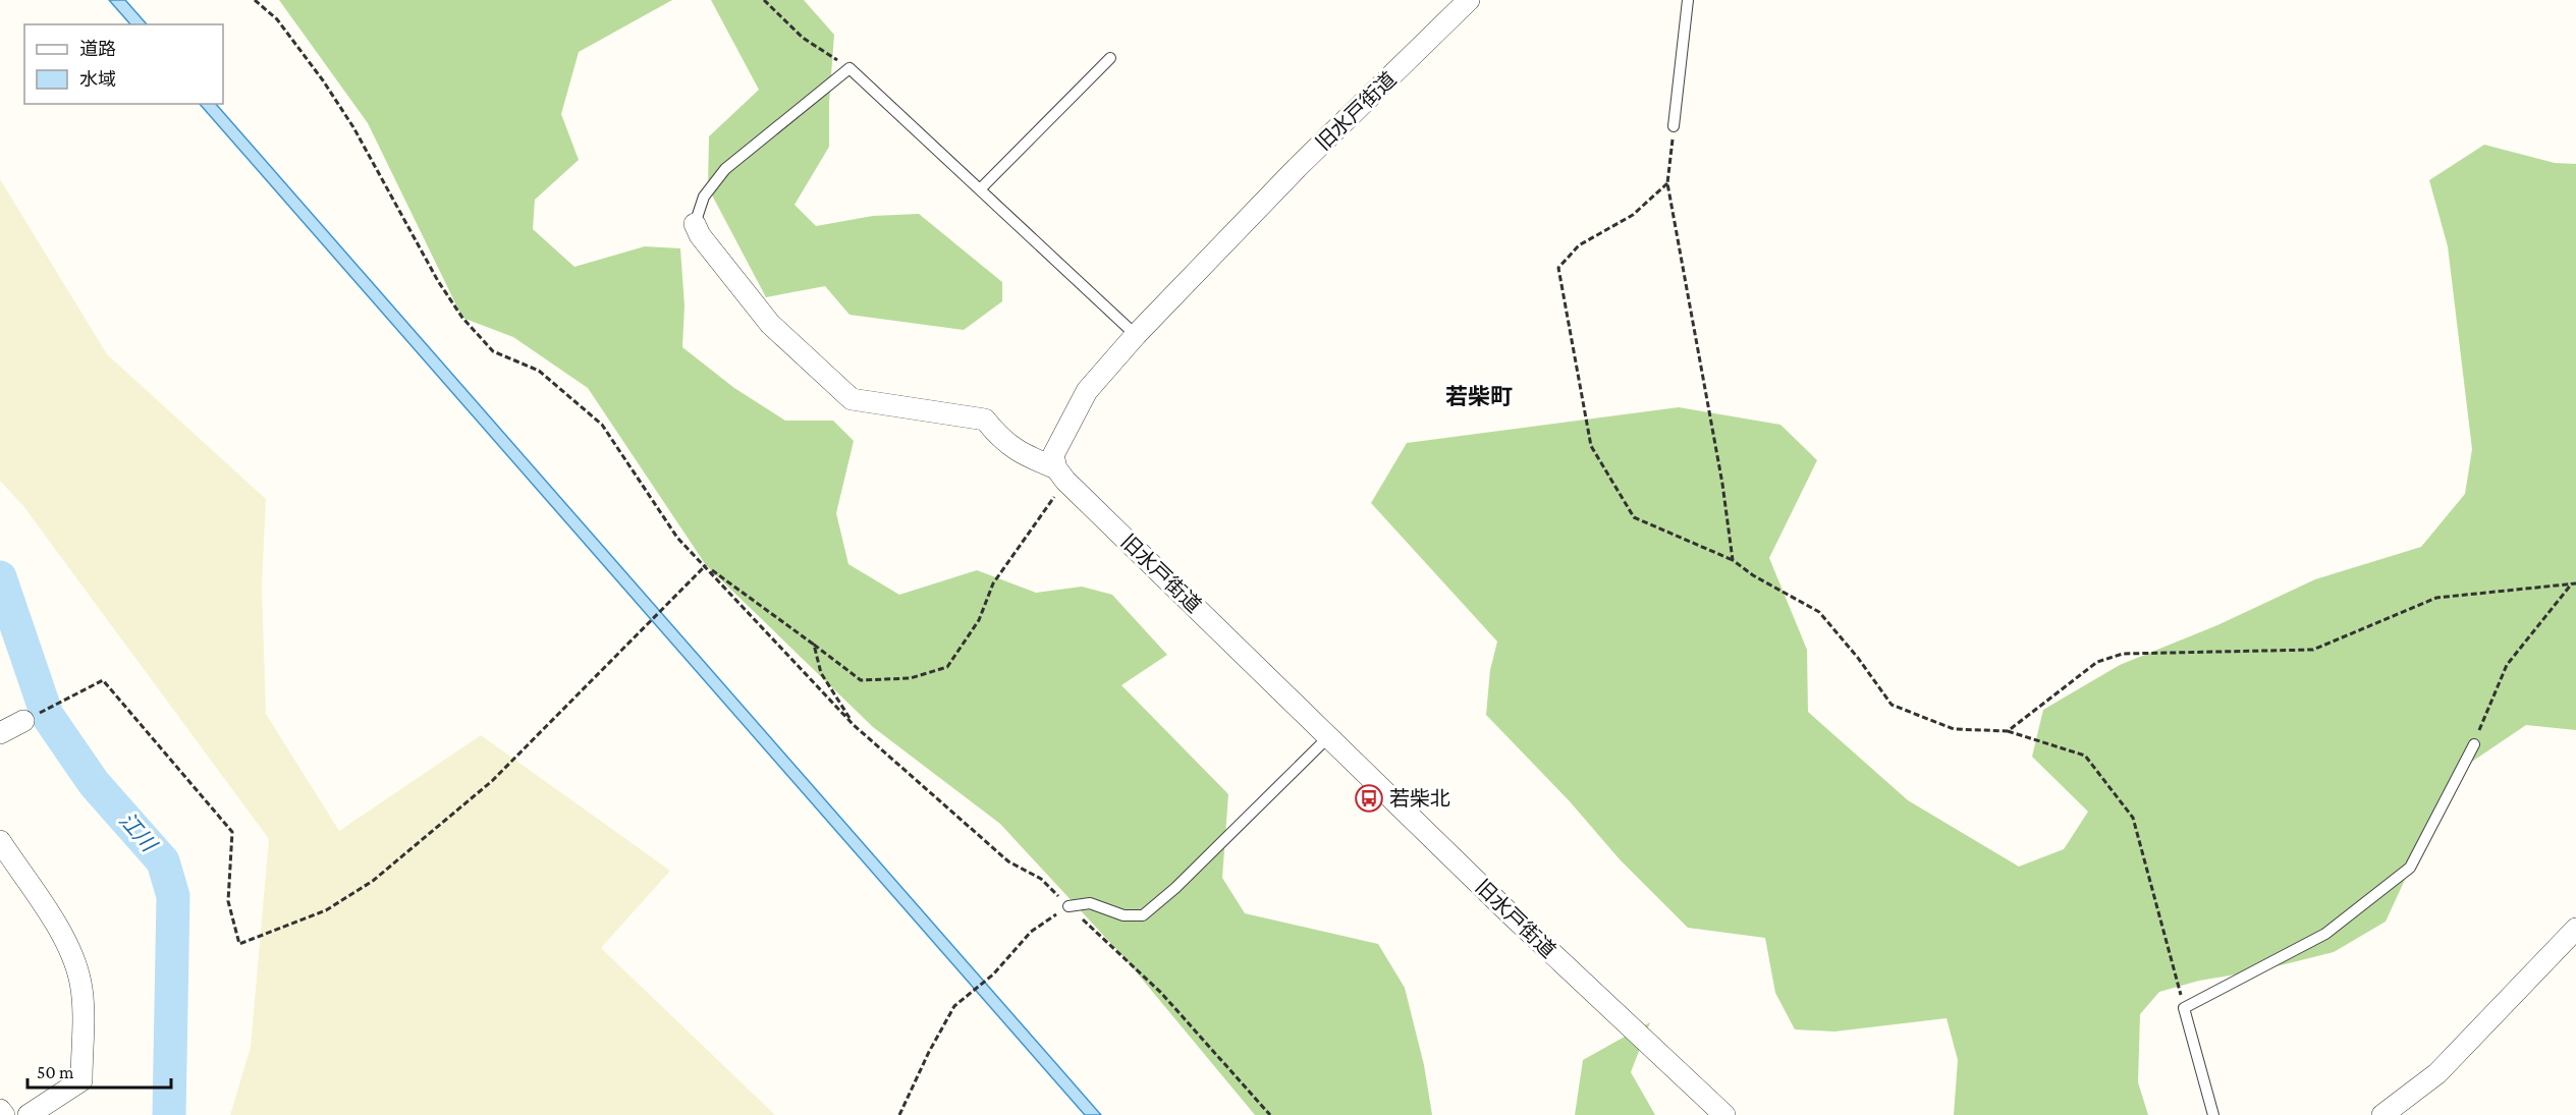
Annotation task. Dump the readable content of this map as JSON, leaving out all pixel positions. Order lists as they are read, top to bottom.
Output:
{
  "streets": {
    "street": ["旧水戸街道"]
  },
  "districts": ["若柴町"],
  "water": ["江川"],
  "places": {
    "bus stop": ["若柴北"]
  },
  "legend": ["道路", "水域"],
  "scale_bar": "50 m"
}
